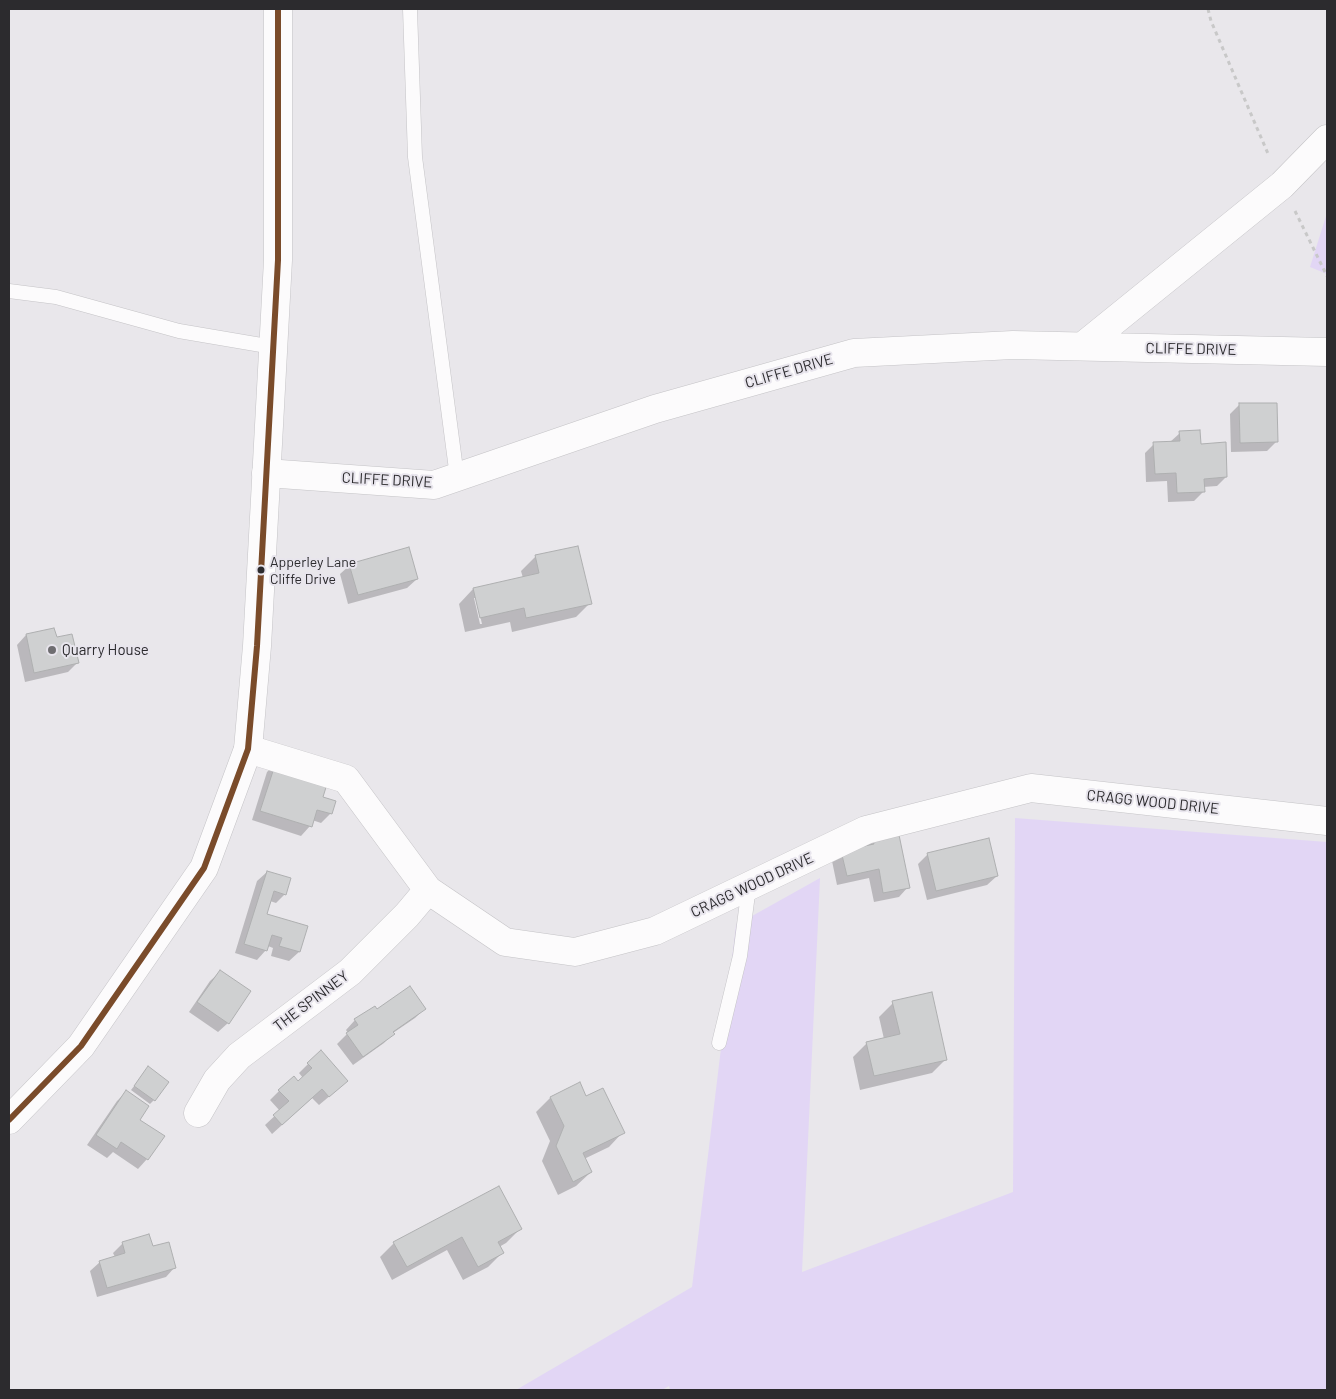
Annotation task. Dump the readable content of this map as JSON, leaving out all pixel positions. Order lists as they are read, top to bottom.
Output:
{
  "streets": {
    "main road": ["CLIFFE DRIVE", "CRAGG WOOD DRIVE", "THE SPINNEY"]
  },
  "crossings": [
    ["CRAGG WOOD DRIVE", "THE SPINNEY"]
  ],
  "places": ["Apperley Lane Cliffe Drive", "Quarry House"]
}
